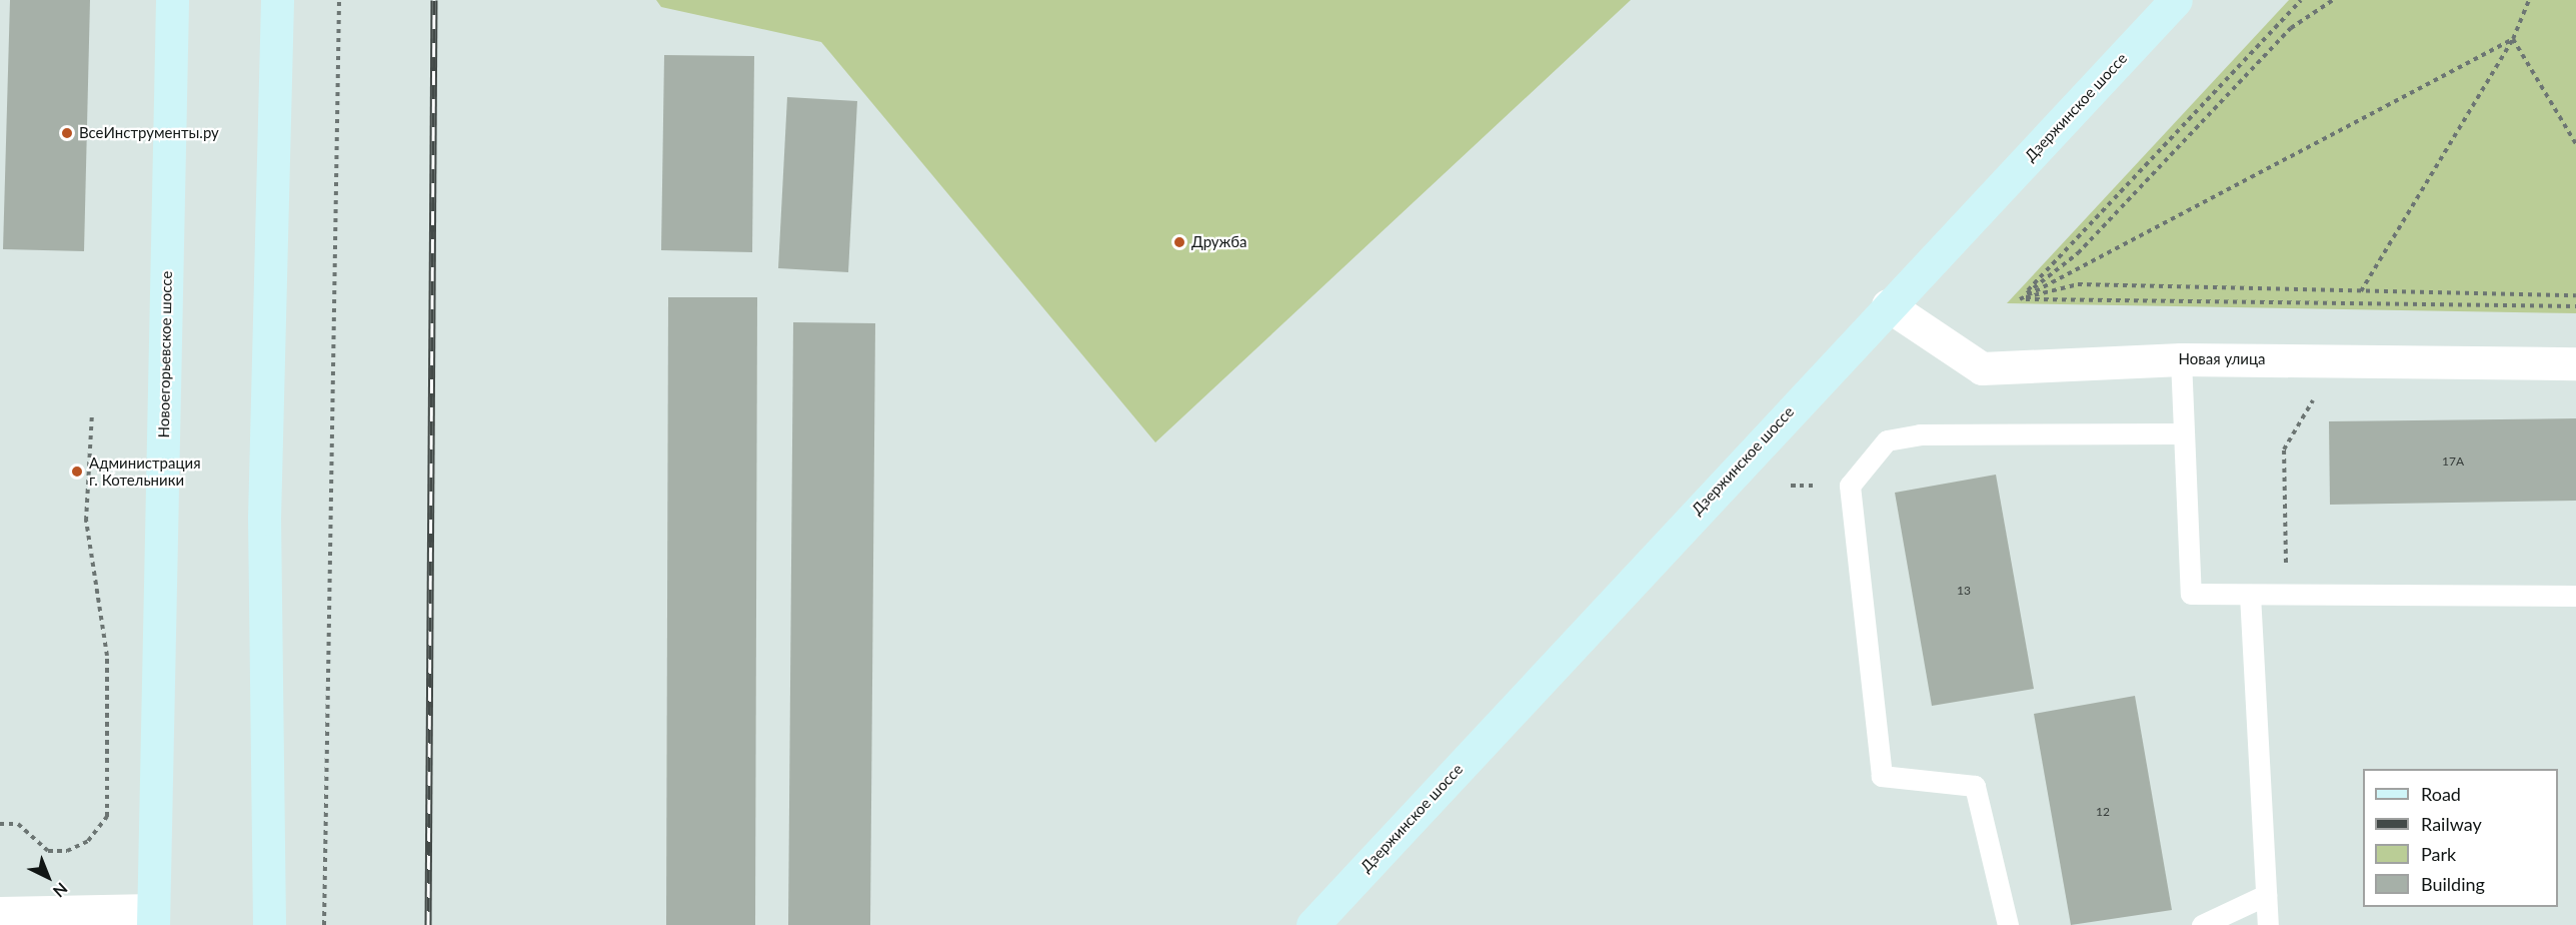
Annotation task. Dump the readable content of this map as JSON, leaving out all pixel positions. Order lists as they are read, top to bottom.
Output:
{
  "streets": {
    "main road": ["Дзержинское шоссе", "Новоегорьевское шоссе"],
    "street": ["Новая улица"]
  },
  "crossings": [
    ["Дзержинское шоссе", "Новая улица"]
  ],
  "places": ["ВсеИнструменты.ру", "Дружба", "Администрация г. Котельники"],
  "house_numbers": ["17А", "13", "12"],
  "legend": [
    "Road",
    "Railway",
    "Park",
    "Building"
  ],
  "north": "bottom right"
}
